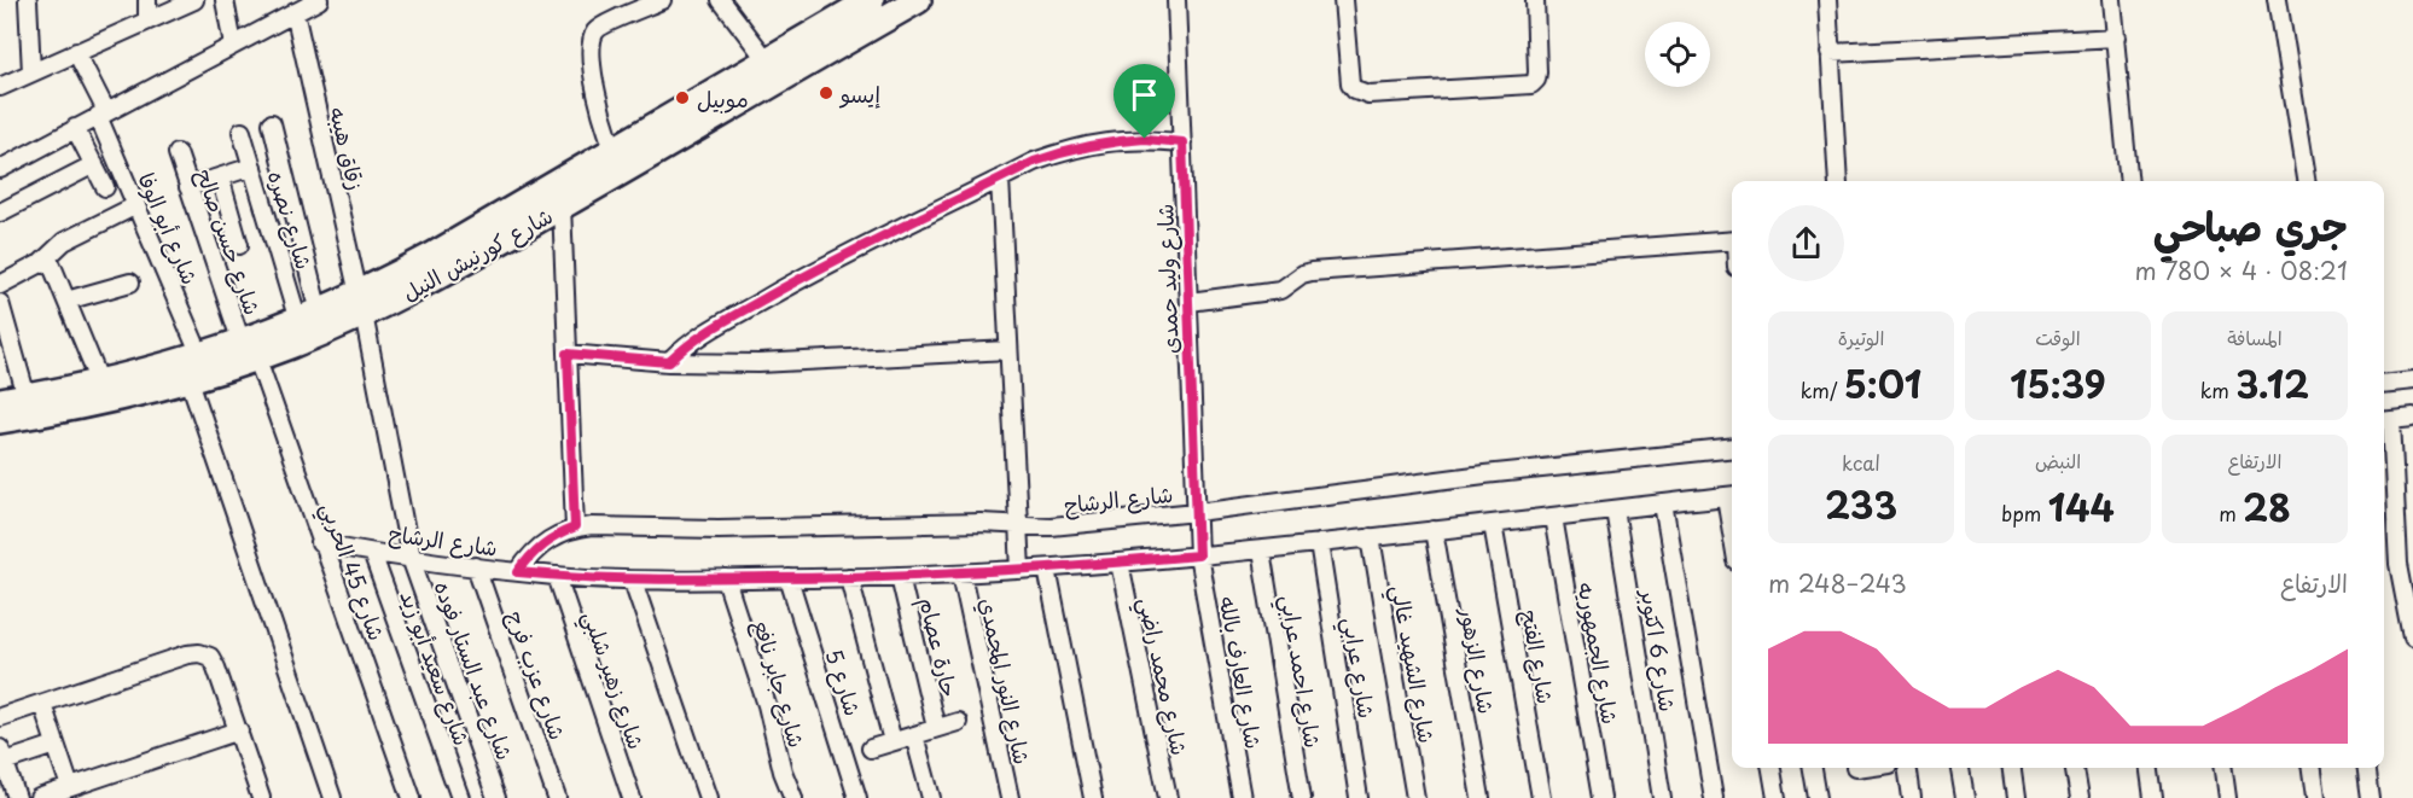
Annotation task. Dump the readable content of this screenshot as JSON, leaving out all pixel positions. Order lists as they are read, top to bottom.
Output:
{
  "streets": {
    "highway": ["شارع كورنيش النيل"],
    "street": [
      "زقاق هيبه",
      "شارع نصره",
      "شارع أبو الوفا",
      "شارع حسن صالح",
      "شارع وليد حمدى",
      "شارع الرشاح",
      "شارع 45 الحربي",
      "حارة عصام",
      "شارع 6 اكتوبر",
      "شارع الجمهوريه",
      "شارع الفتح",
      "شارع الزهور",
      "شارع الشهيد غالي",
      "شارع سعيد أبو زيد",
      "شارع عرابي",
      "شارع عبد الستار فوده",
      "شارع احمد عرابي",
      "شارع العارف بالله",
      "شارع عزب فرج",
      "شارع محمد راضي",
      "شارع زهير شلبي",
      "شارع النور المحمدي",
      "شارع 5",
      "شارع جابر نافع"
    ]
  },
  "crossings": [
    ["زقاق هيبه", "شارع كورنيش النيل"],
    ["زقاق هيبه", "شارع الرشاح"],
    ["زقاق هيبه", "شارع عبد الستار فوده"],
    ["شارع نصره", "شارع كورنيش النيل"],
    ["شارع أبو الوفا", "شارع كورنيش النيل"],
    ["شارع حسن صالح", "شارع كورنيش النيل"],
    ["شارع حسن صالح", "شارع 45 الحربي"],
    ["شارع كورنيش النيل", "شارع 45 الحربي"],
    ["شارع وليد حمدى", "شارع الرشاح"],
    ["شارع وليد حمدى", "شارع العارف بالله"],
    ["شارع الرشاح", "شارع 45 الحربي"],
    ["شارع الرشاح", "حارة عصام"],
    ["شارع الرشاح", "شارع 6 اكتوبر"],
    ["شارع الرشاح", "شارع الجمهوريه"],
    ["شارع الرشاح", "شارع الفتح"],
    ["شارع الرشاح", "شارع الزهور"],
    ["شارع الرشاح", "شارع الشهيد غالي"],
    ["شارع الرشاح", "شارع سعيد أبو زيد"],
    ["شارع الرشاح", "شارع عرابي"],
    ["شارع الرشاح", "شارع عبد الستار فوده"],
    ["شارع الرشاح", "شارع احمد عرابي"],
    ["شارع الرشاح", "شارع العارف بالله"],
    ["شارع الرشاح", "شارع عزب فرج"],
    ["شارع الرشاح", "شارع محمد راضي"],
    ["شارع الرشاح", "شارع زهير شلبي"],
    ["شارع الرشاح", "شارع النور المحمدي"],
    ["شارع الرشاح", "شارع 5"],
    ["شارع الرشاح", "شارع جابر نافع"]
  ],
  "places": ["إيسو", "موبيل"],
  "page": {
    "heading": ["جري صباحي", "08:21 · 4 × 780 m"],
    "stats": [
      ["المسافة", "3.12 km"],
      ["الوقت", "15:39"],
      ["الوتيرة", "5:01 /km"],
      ["الارتفاع", "28 m"],
      ["النبض", "144 bpm"],
      ["kcal", "233"]
    ],
    "chart": ["الارتفاع", "243–248 m"]
  }
}
